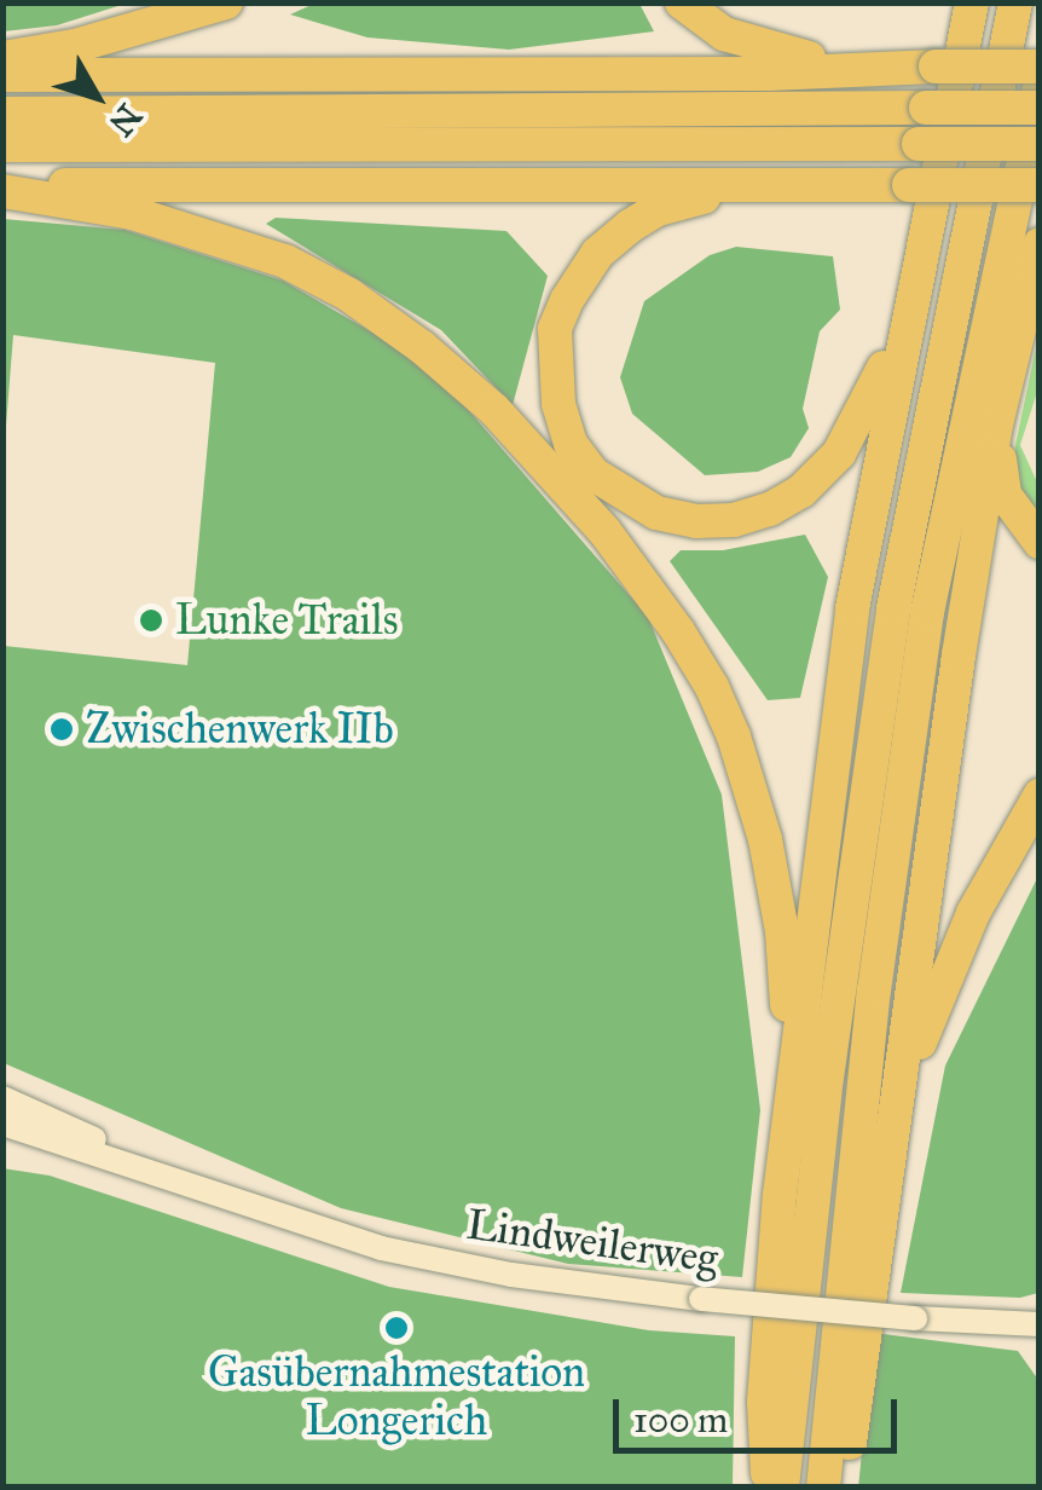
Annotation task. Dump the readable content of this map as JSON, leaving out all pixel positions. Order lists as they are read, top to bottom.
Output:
{
  "streets": {
    "street": ["Lindweilerweg"]
  },
  "places": ["Lunke Trails", "Zwischenwerk IIb", "Gasübernahmestation Longerich"],
  "scale_bar": "100 m",
  "north": "bottom right"
}
